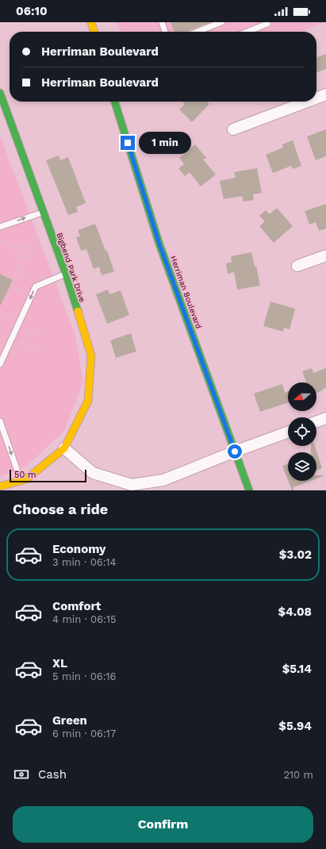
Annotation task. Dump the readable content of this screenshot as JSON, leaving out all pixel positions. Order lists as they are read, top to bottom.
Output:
{
  "streets": {
    "street": ["Bigbend Park Drive", "Herriman Boulevard"]
  },
  "scale_bar": "50 m",
  "north": "left",
  "page": {
    "status": "06:10",
    "banner": ["Herriman Boulevard", "Herriman Boulevard"],
    "bubble": "1 min",
    "scale": "50 m",
    "heading": "Choose a ride",
    "list": [
      {
        "name": "Economy",
        "note": "3 min · 06:14",
        "value": "$3.02"
      },
      {
        "name": "Comfort",
        "note": "4 min · 06:15",
        "value": "$4.08"
      },
      {
        "name": "XL",
        "note": "5 min · 06:16",
        "value": "$5.14"
      },
      {
        "name": "Green",
        "note": "6 min · 06:17",
        "value": "$5.94"
      }
    ],
    "pay": ["Cash", "210 m"],
    "buttons": "Confirm"
  }
}
